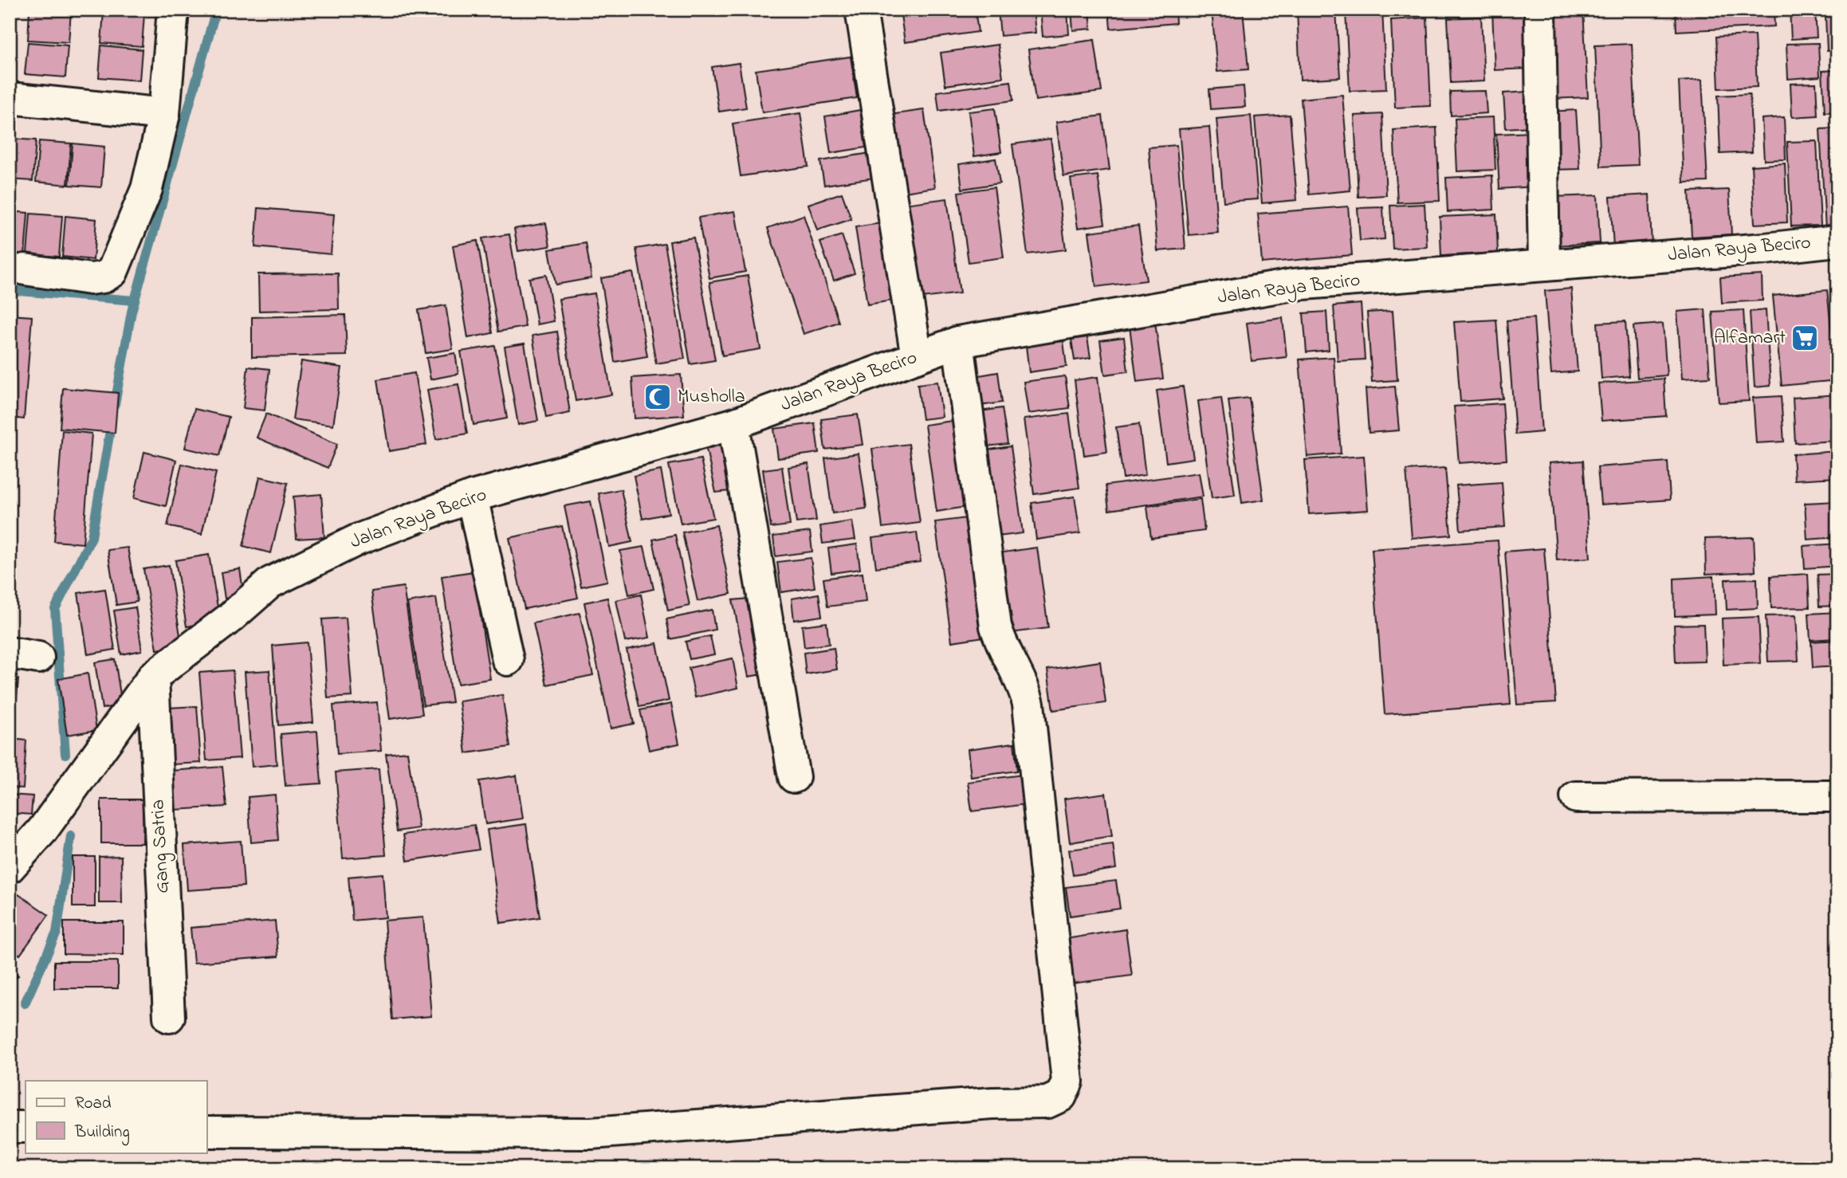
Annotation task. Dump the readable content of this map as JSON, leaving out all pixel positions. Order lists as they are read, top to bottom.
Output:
{
  "streets": {
    "street": ["Jalan Raya Beciro", "Gang Satria"]
  },
  "crossings": [
    ["Jalan Raya Beciro", "Gang Satria"]
  ],
  "places": {
    "supermarket": ["Alfamart"],
    "mosque": ["Musholla"]
  },
  "legend": ["Road", "Building"]
}
